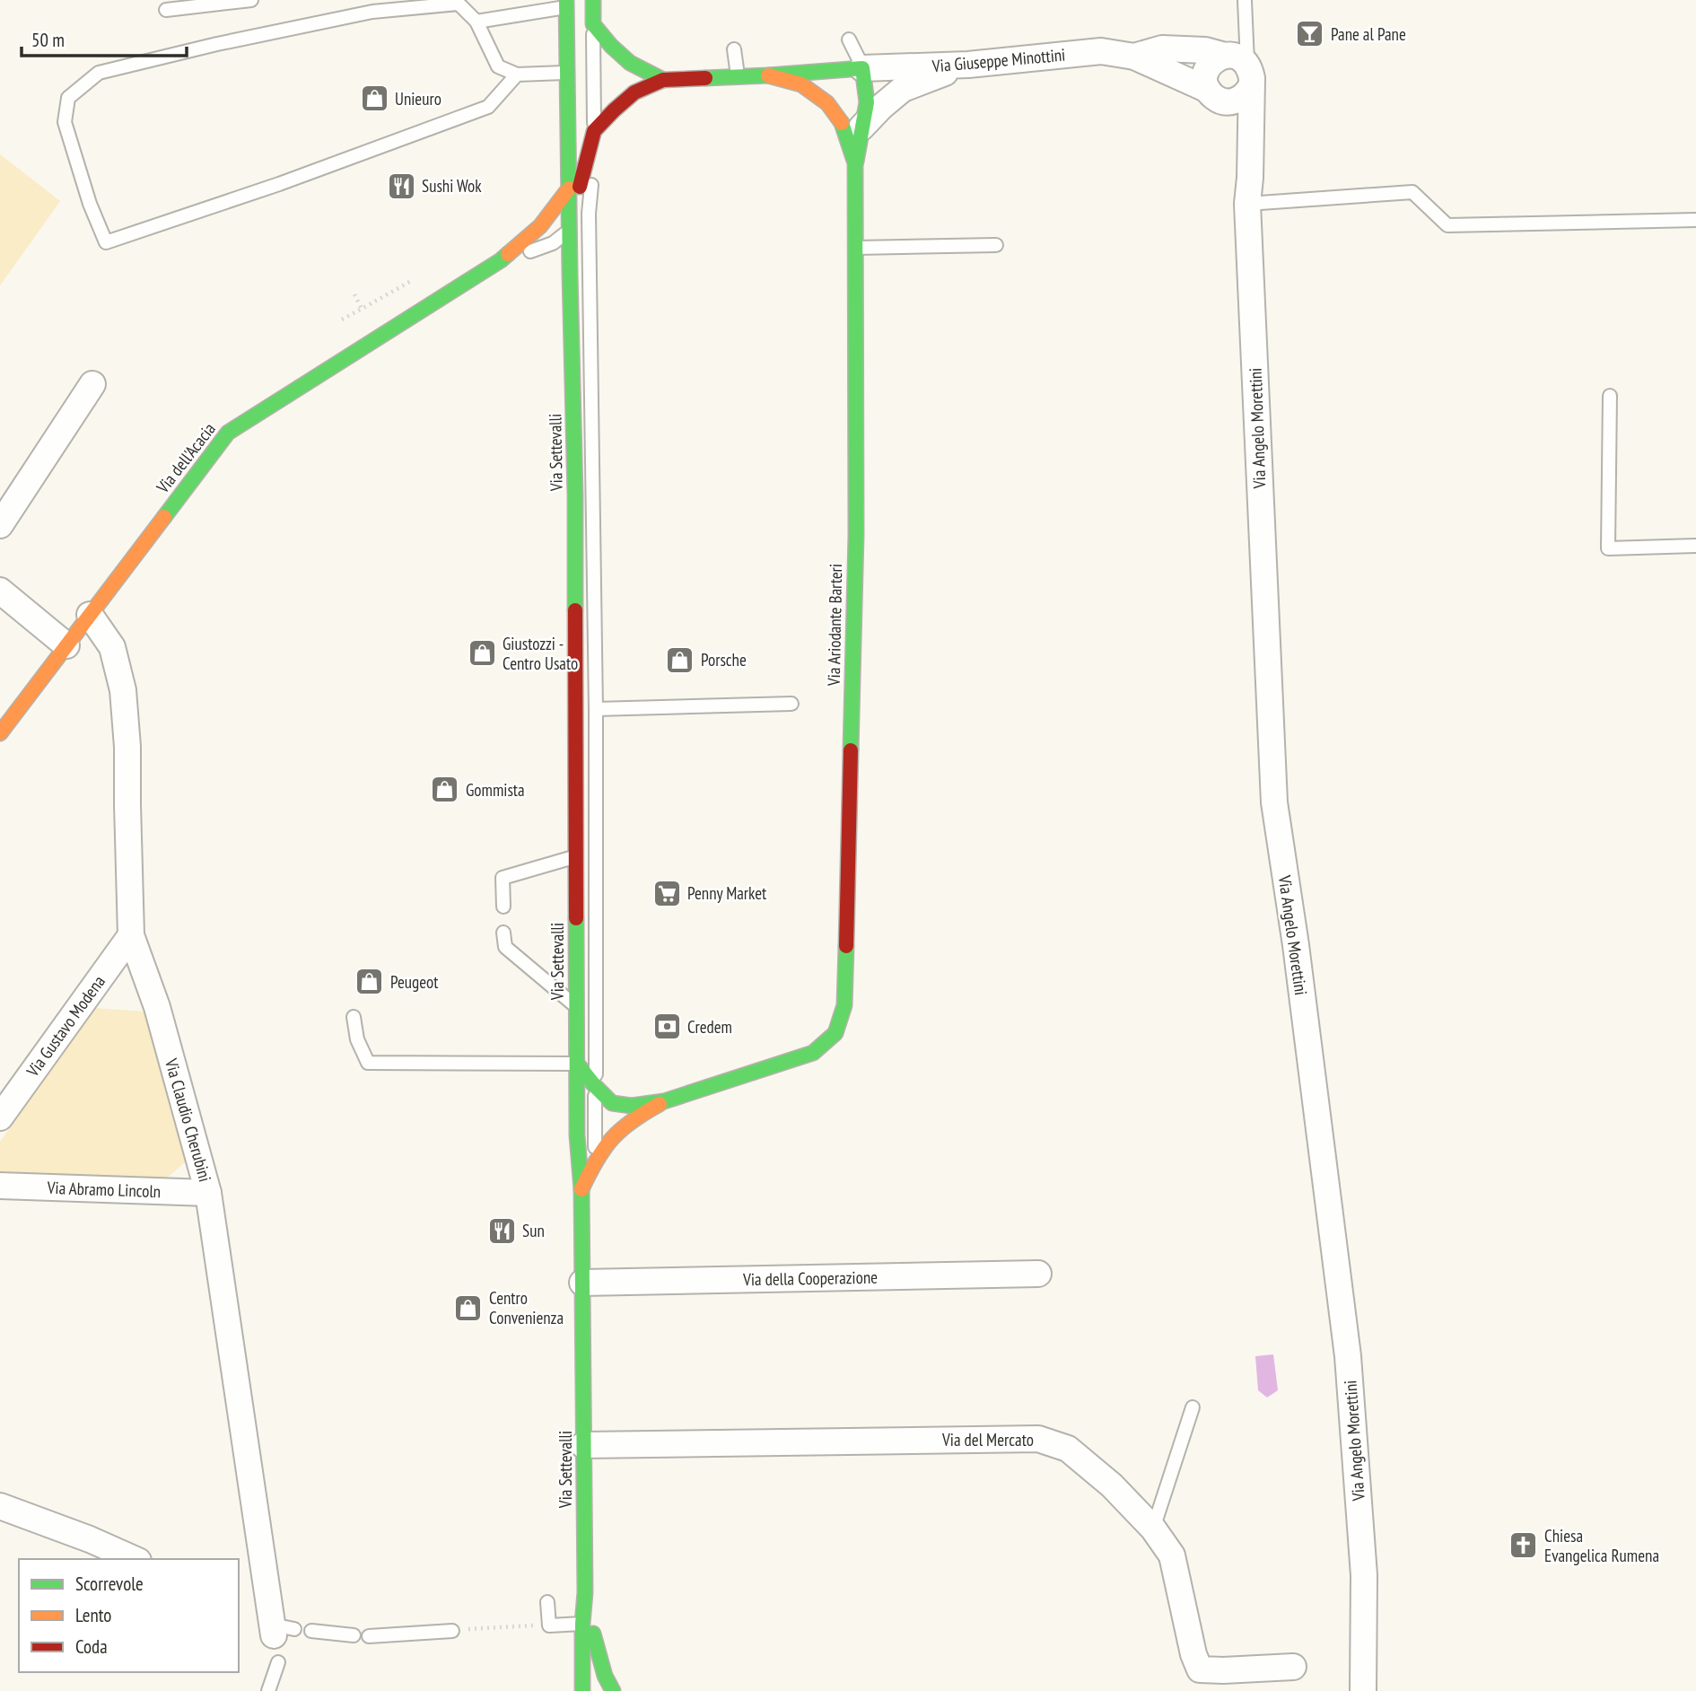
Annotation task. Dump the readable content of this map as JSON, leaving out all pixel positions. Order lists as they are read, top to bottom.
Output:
{
  "streets": {
    "main road": ["Via Settevalli", "Via dell'Acacia", "Via Ariodante Barteri"],
    "street": [
      "Via Giuseppe Minottini",
      "Via Angelo Morettini",
      "Via Gustavo Modena",
      "Via Claudio Cherubini",
      "Via Abramo Lincoln",
      "Via della Cooperazione",
      "Via del Mercato"
    ]
  },
  "crossings": [
    ["Via Giuseppe Minottini", "Via Angelo Morettini"],
    ["Via Settevalli", "Via della Cooperazione"],
    ["Via Settevalli", "Via del Mercato"],
    ["Via dell'Acacia", "Via Claudio Cherubini"],
    ["Via Gustavo Modena", "Via Claudio Cherubini"],
    ["Via Claudio Cherubini", "Via Abramo Lincoln"]
  ],
  "places": {
    "bar": ["Pane al Pane"],
    "shop": [
      "Unieuro",
      "Giustozzi - Centro Usato",
      "Porsche",
      "Gommista",
      "Peugeot",
      "Centro Convenienza"
    ],
    "restaurant": ["Sushi Wok", "Sun"],
    "supermarket": ["Penny Market"],
    "bank": ["Credem"],
    "church": ["Chiesa Evangelica Rumena"]
  },
  "legend": ["Scorrevole", "Lento", "Coda"],
  "scale_bar": "50 m"
}
